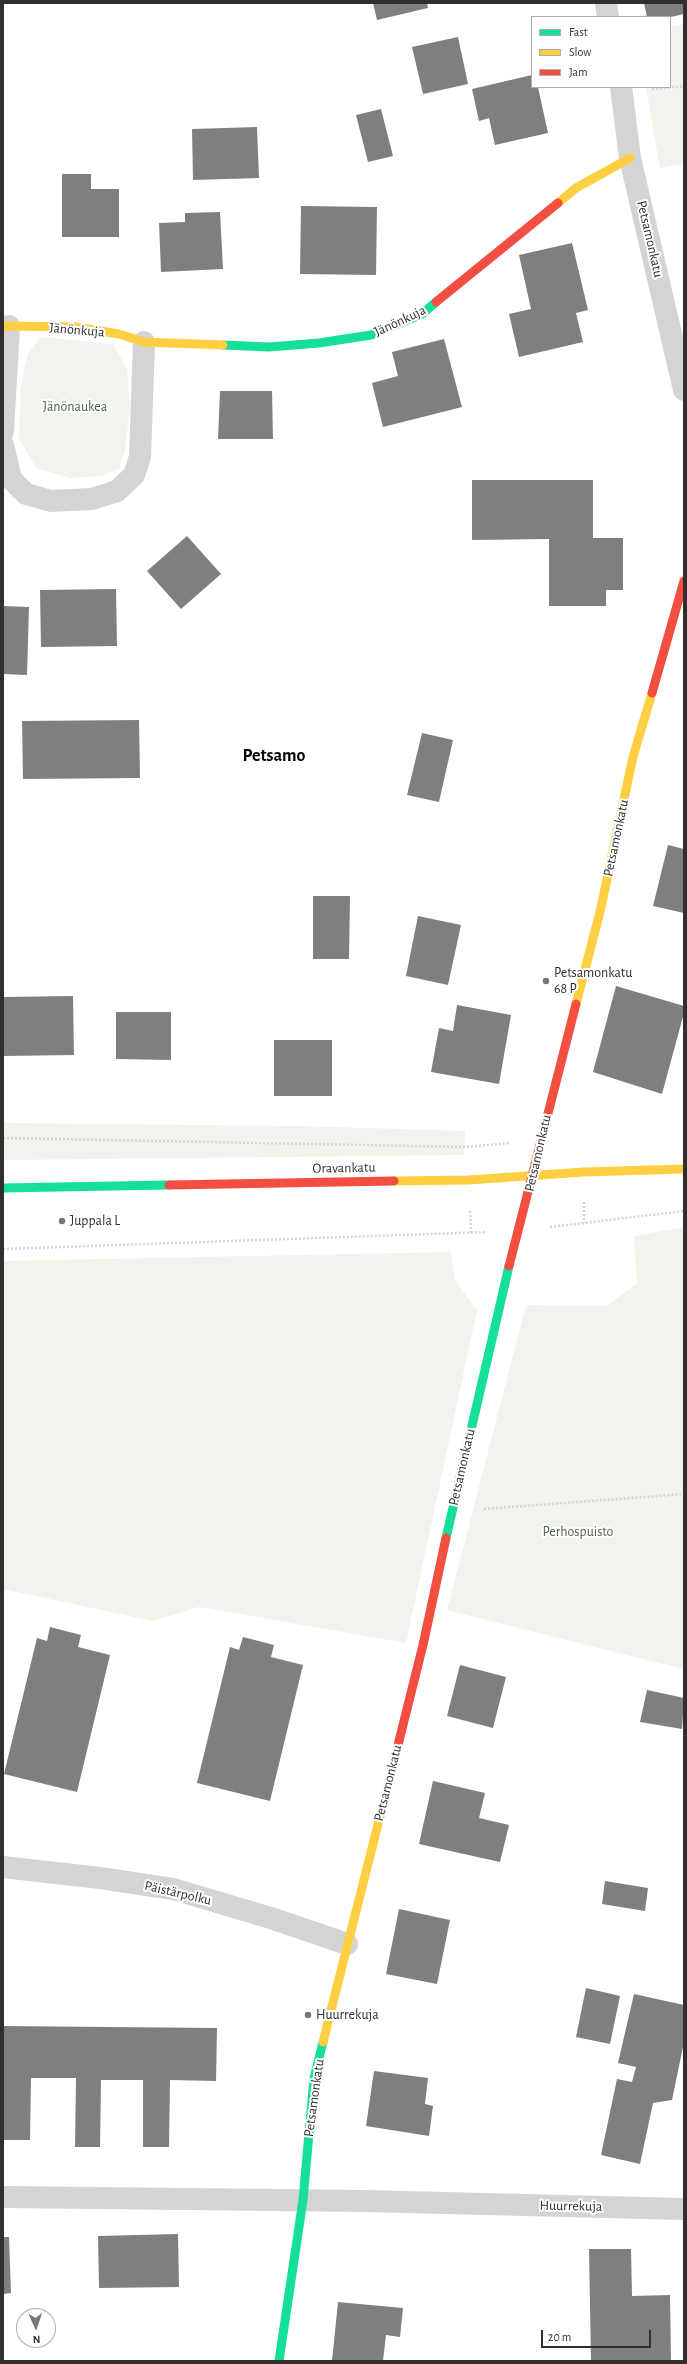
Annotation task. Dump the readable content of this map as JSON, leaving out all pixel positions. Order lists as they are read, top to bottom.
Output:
{
  "streets": {
    "street": [
      "Petsamonkatu",
      "Jänönkuja",
      "Oravankatu",
      "Päistärpolku",
      "Huurrekuja"
    ]
  },
  "crossings": [
    ["Petsamonkatu", "Jänönkuja"],
    ["Petsamonkatu", "Oravankatu"],
    ["Petsamonkatu", "Päistärpolku"],
    ["Petsamonkatu", "Huurrekuja"]
  ],
  "districts": ["Petsamo"],
  "parks": ["Jänönaukea", "Perhospuisto"],
  "places": ["Petsamonkatu 68 P", "Juppala L", "Huurrekuja"],
  "legend": ["Fast", "Slow", "Jam"],
  "scale_bar": "20 m",
  "north": "bottom"
}
